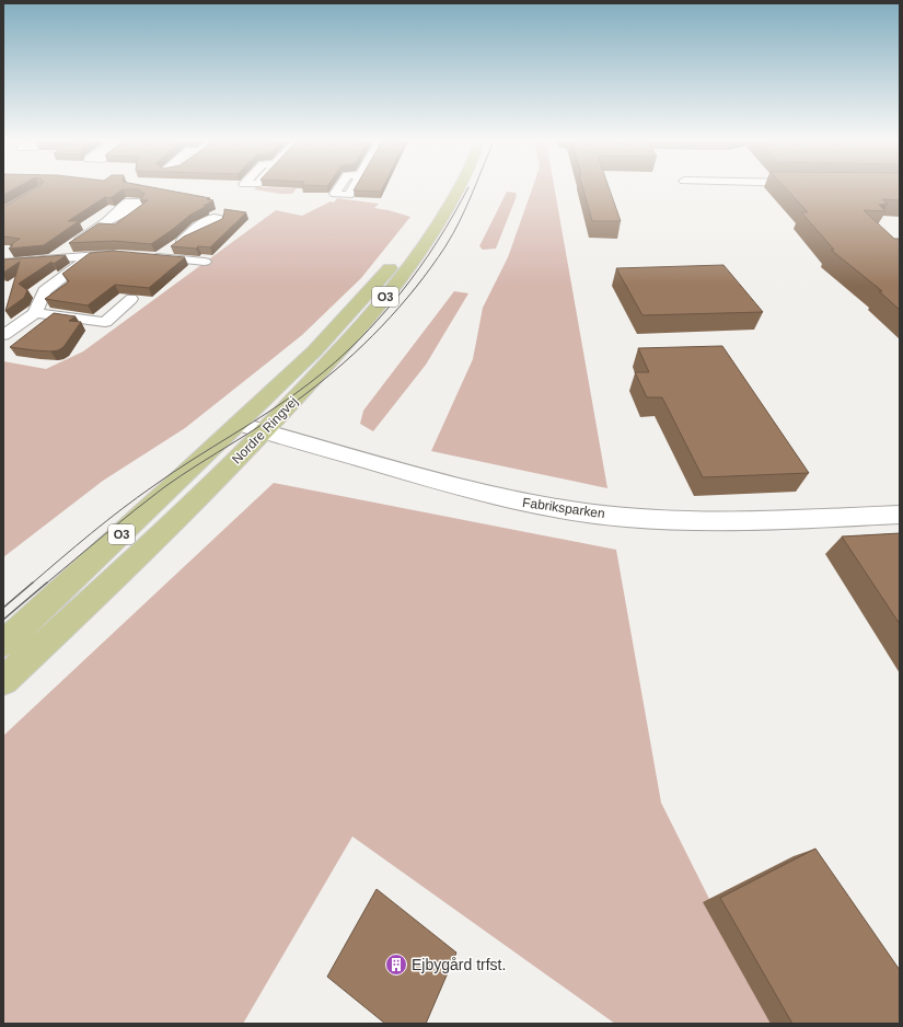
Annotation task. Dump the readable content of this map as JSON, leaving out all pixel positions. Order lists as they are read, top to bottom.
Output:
{
  "streets": {
    "main road": ["O3", "Nordre Ringvej"],
    "street": ["Fabriksparken"]
  },
  "crossings": [
    ["Nordre Ringvej", "Fabriksparken"]
  ],
  "places": {
    "building": ["Ejbygård trfst."]
  }
}
